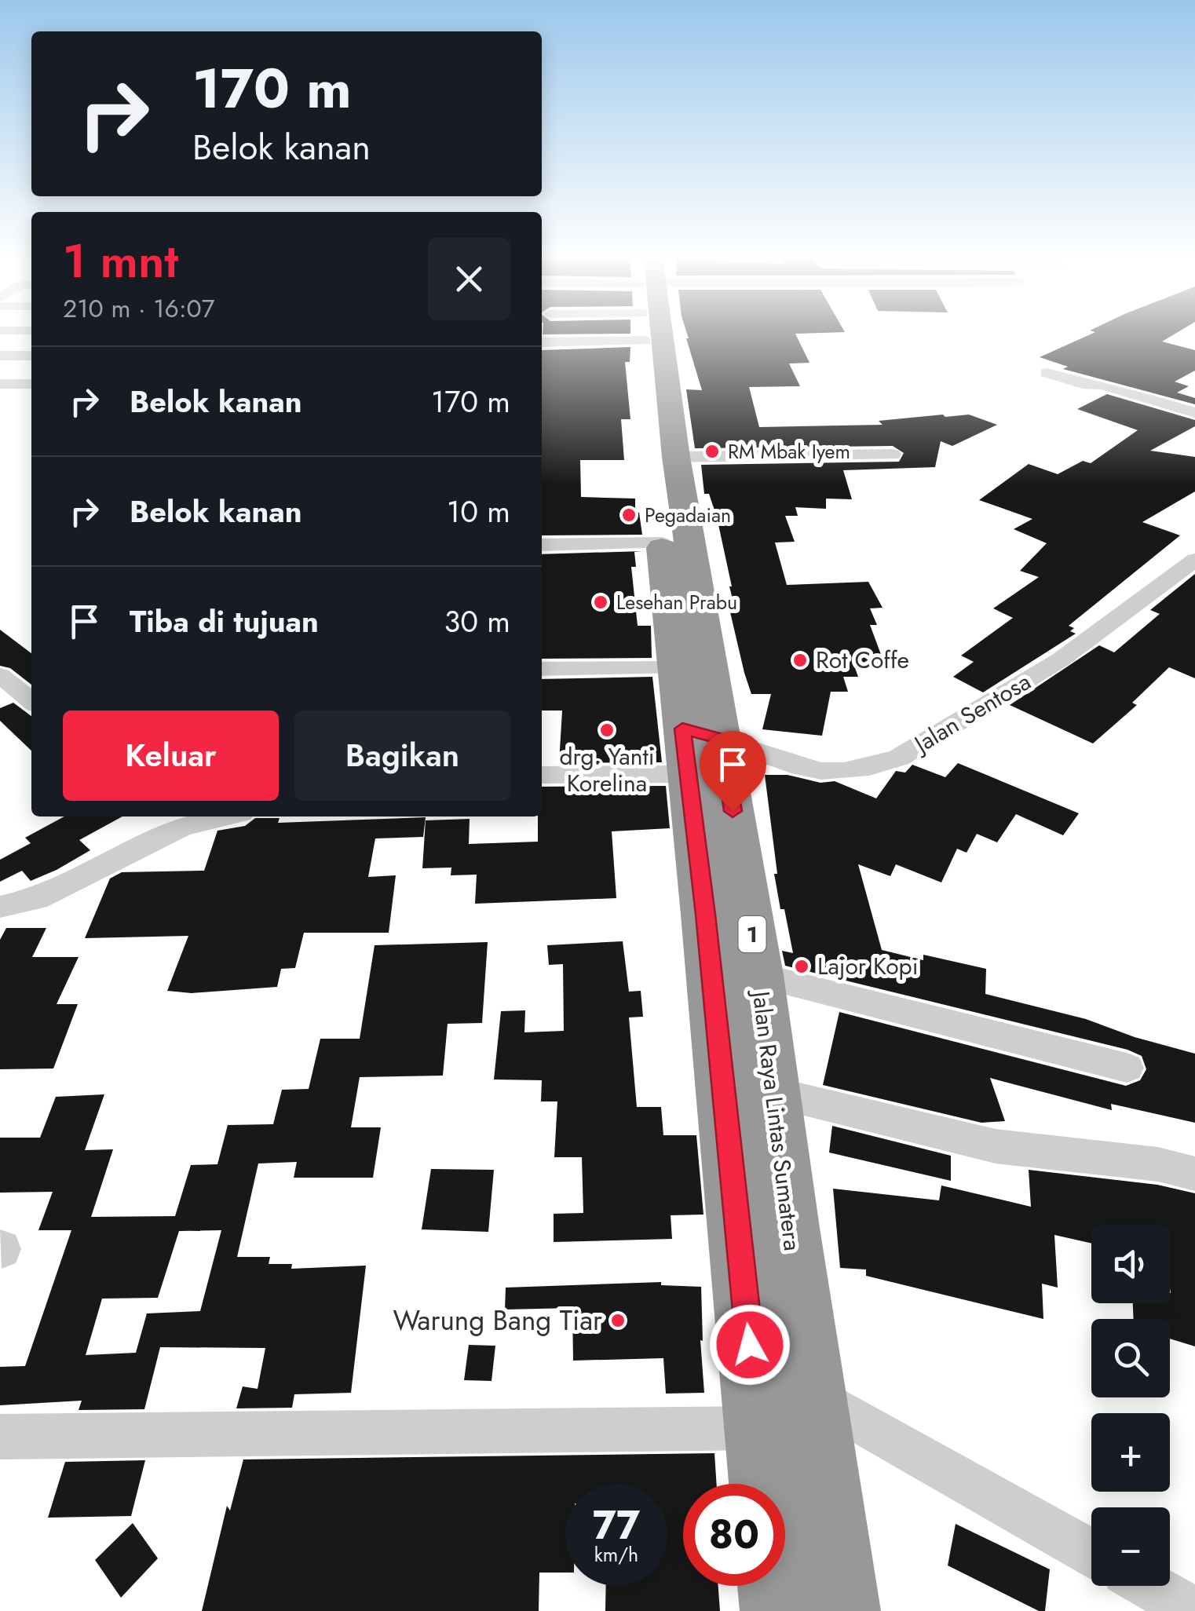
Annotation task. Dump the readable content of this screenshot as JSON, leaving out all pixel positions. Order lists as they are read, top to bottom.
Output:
{
  "streets": {
    "highway": ["1", "Jalan Raya Lintas Sumatera"],
    "street": ["Jalan Sentosa"]
  },
  "crossings": [
    ["Jalan Sentosa", "Jalan Raya Lintas Sumatera"]
  ],
  "places": [
    "RM Mbak Iyem",
    "Pegadaian",
    "Lesehan Prabu",
    "Rot Coffe",
    "drg. Yanti Korelina",
    "Lajor Kopi",
    "Warung Bang Tiar"
  ],
  "page": {
    "turn": ["170 m", "Belok kanan"],
    "heading": ["1 mnt", "210 m · 16:07"],
    "list": [
      {
        "name": "Belok kanan",
        "value": "170 m"
      },
      {
        "name": "Belok kanan",
        "value": "10 m"
      },
      {
        "name": "Tiba di tujuan",
        "value": "30 m"
      }
    ],
    "buttons": ["Keluar", "Bagikan"],
    "map_buttons": ["+", "−"],
    "speed": "77 km/h",
    "limit": "80"
  }
}
